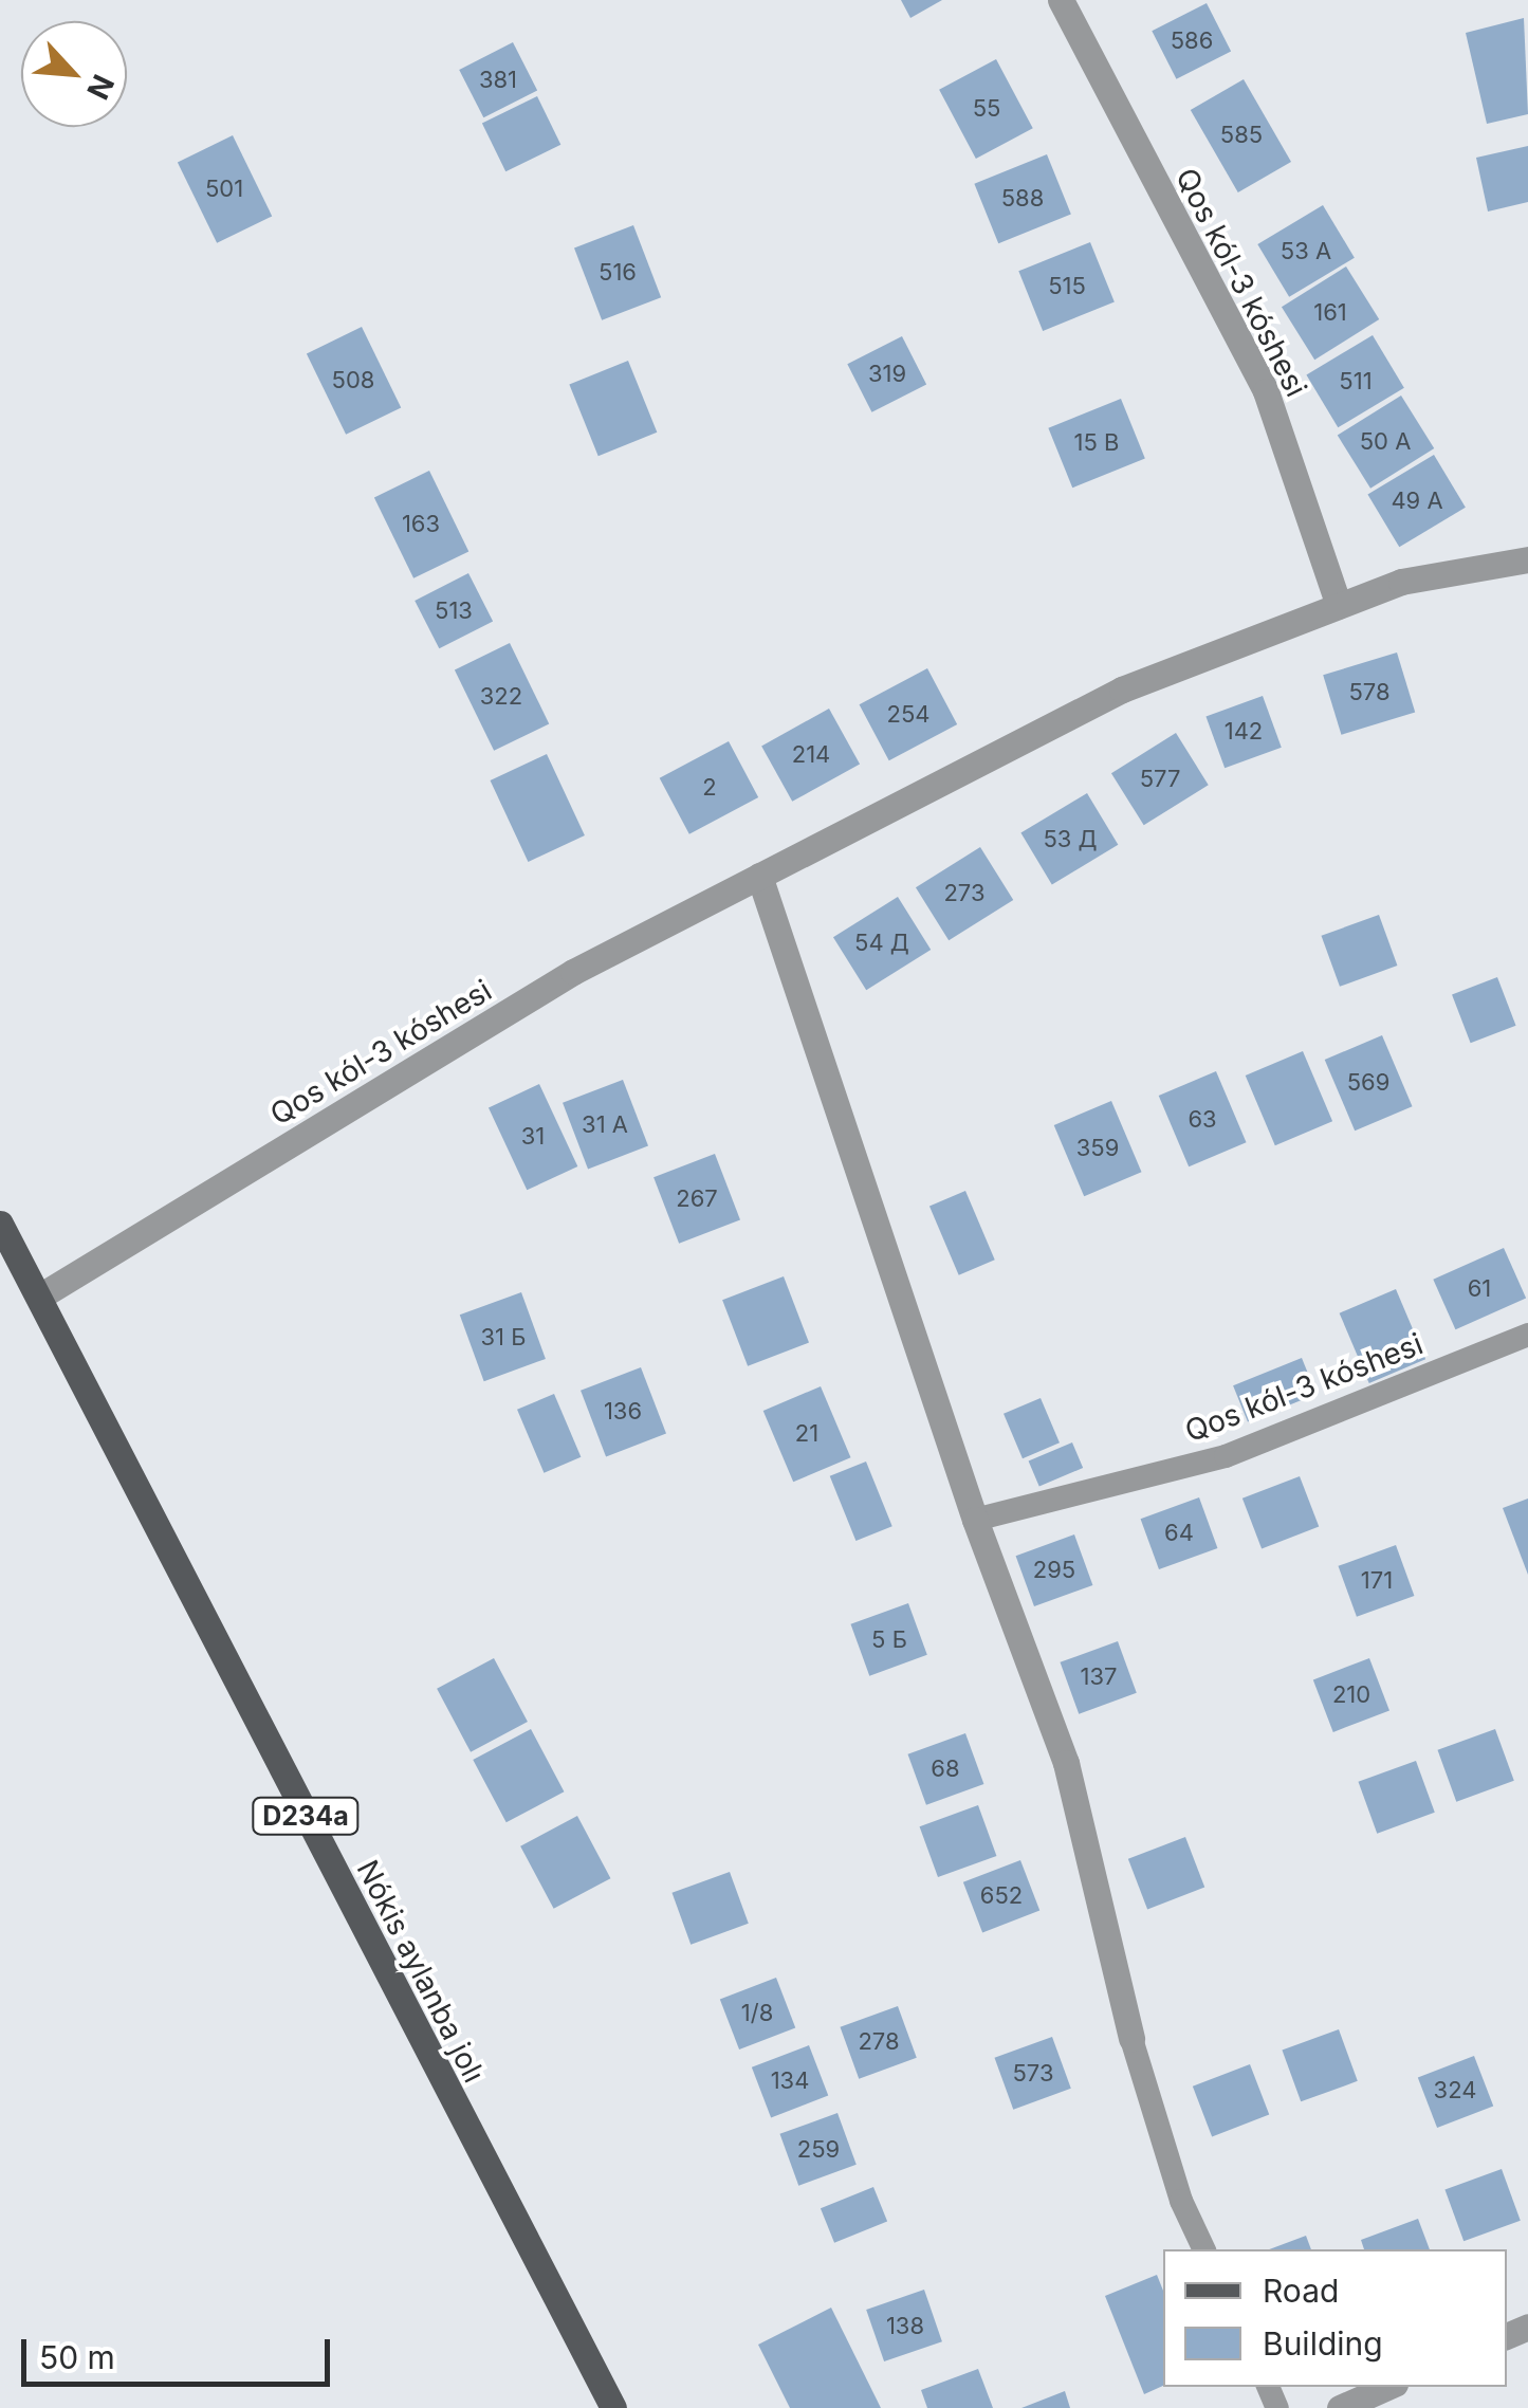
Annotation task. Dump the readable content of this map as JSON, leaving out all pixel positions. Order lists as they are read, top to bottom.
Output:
{
  "streets": {
    "main road": ["D234a", "Nókis aylanba jolı"],
    "street": ["Qos kól-3 kóshesi"]
  },
  "crossings": [
    ["Qos kól-3 kóshesi", "Nókis aylanba jolı"]
  ],
  "house_numbers": [
    "586",
    "381",
    "55",
    "585",
    "501",
    "588",
    "53 А",
    "516",
    "515",
    "161",
    "319",
    "508",
    "511",
    "50 А",
    "15 В",
    "49 А",
    "163",
    "513",
    "578",
    "322",
    "254",
    "142",
    "214",
    "577",
    "2",
    "53 Д",
    "273",
    "54 Д",
    "569",
    "63",
    "31 А",
    "31",
    "359",
    "267",
    "61",
    "31 Б",
    "136",
    "21",
    "64",
    "295",
    "171",
    "5 Б",
    "137",
    "210",
    "68",
    "652",
    "1/8",
    "278",
    "573",
    "134",
    "324",
    "259",
    "138"
  ],
  "legend": ["Road", "Building"],
  "scale_bar": "50 m",
  "north": "bottom right"
}
